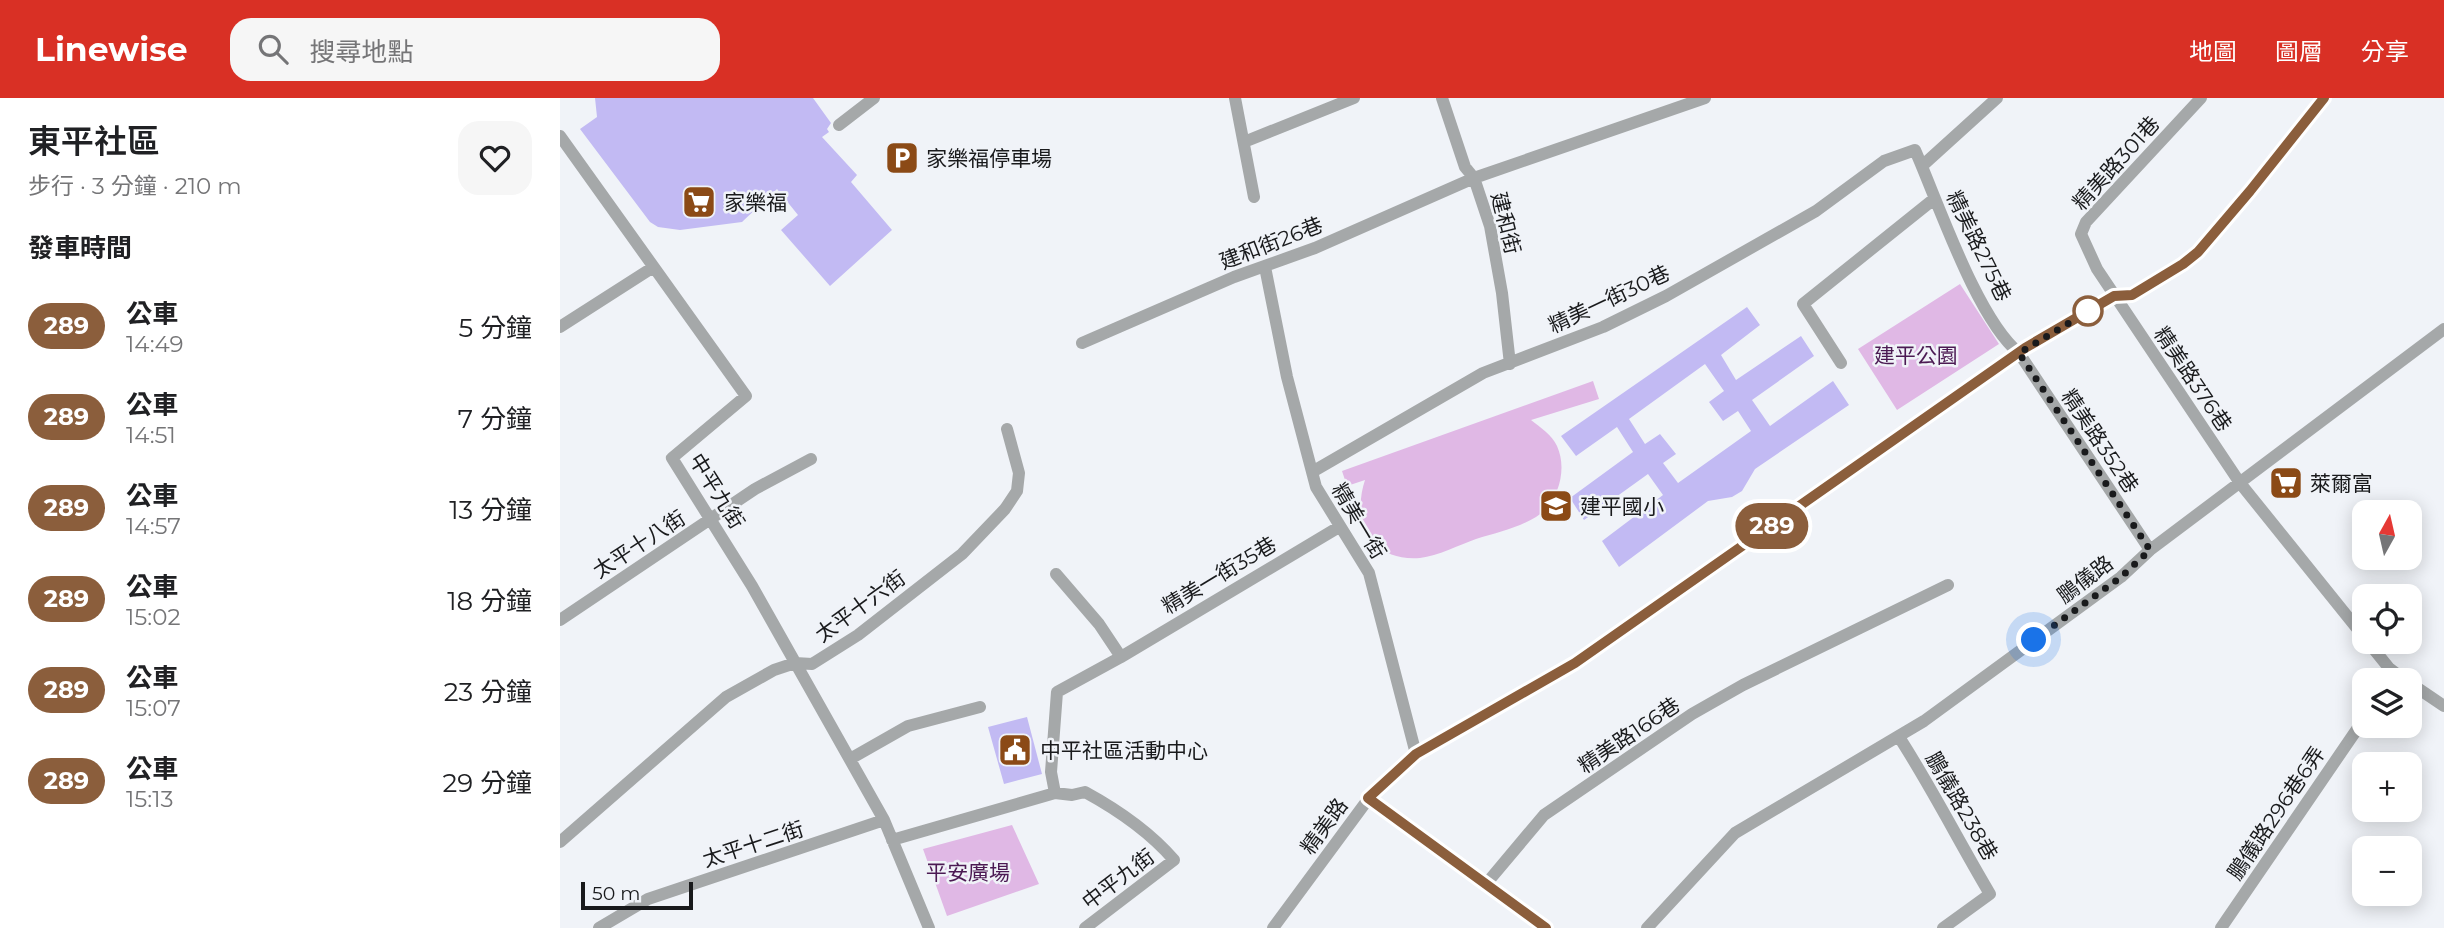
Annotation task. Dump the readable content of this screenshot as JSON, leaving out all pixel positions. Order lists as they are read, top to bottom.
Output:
{
  "streets": {
    "street": [
      "精美路301巷",
      "建和街",
      "建和街26巷",
      "精美路275巷",
      "精美一街30巷",
      "精美路376巷",
      "精美路352巷",
      "中平九街",
      "精美一街",
      "太平十八街",
      "精美一街35巷",
      "鵬儀路",
      "太平十六街",
      "精美路166巷",
      "鵬儀路238巷",
      "鵬儀路296巷6弄",
      "精美路",
      "太平十二街"
    ]
  },
  "crossings": [
    ["精美路301巷", "精美路376巷"],
    ["精美路301巷", "精美路"],
    ["建和街", "建和街26巷"],
    ["建和街", "精美一街30巷"],
    ["建和街26巷", "精美一街"],
    ["精美路275巷", "精美一街30巷"],
    ["精美路275巷", "精美路352巷"],
    ["精美路275巷", "精美路"],
    ["精美一街30巷", "精美一街"],
    ["精美路376巷", "鵬儀路"],
    ["精美路376巷", "精美路"],
    ["精美路352巷", "鵬儀路"],
    ["精美路352巷", "精美路"],
    ["中平九街", "太平十八街"],
    ["中平九街", "精美一街35巷"],
    ["中平九街", "太平十六街"],
    ["中平九街", "太平十二街"],
    ["精美一街", "精美一街35巷"],
    ["精美一街", "精美路"],
    ["鵬儀路", "鵬儀路238巷"]
  ],
  "parks": ["建平公園", "平安廣場"],
  "places": {
    "parking": ["家樂福停車場"],
    "supermarket": ["家樂福", "萊爾富"],
    "school or university": ["建平國小"],
    "public building": ["中平社區活動中心"]
  },
  "lines": ["bus line 289"],
  "scale_bar": "50 m",
  "north": "top",
  "page": {
    "header": "Linewise",
    "search": "搜尋地點",
    "nav": ["地圖", "圖層", "分享"],
    "heading": [
      ["東平社區", "步行 · 3 分鐘 · 210 m"],
      "發車時間"
    ],
    "on_map": "289",
    "list": [
      {
        "mark": "289",
        "name": "公車",
        "note": "14:49",
        "value": "5 分鐘"
      },
      {
        "mark": "289",
        "name": "公車",
        "note": "14:51",
        "value": "7 分鐘"
      },
      {
        "mark": "289",
        "name": "公車",
        "note": "14:57",
        "value": "13 分鐘"
      },
      {
        "mark": "289",
        "name": "公車",
        "note": "15:02",
        "value": "18 分鐘"
      },
      {
        "mark": "289",
        "name": "公車",
        "note": "15:07",
        "value": "23 分鐘"
      },
      {
        "mark": "289",
        "name": "公車",
        "note": "15:13",
        "value": "29 分鐘"
      }
    ],
    "map_buttons": ["+", "−"],
    "scale": "50 m"
  }
}
